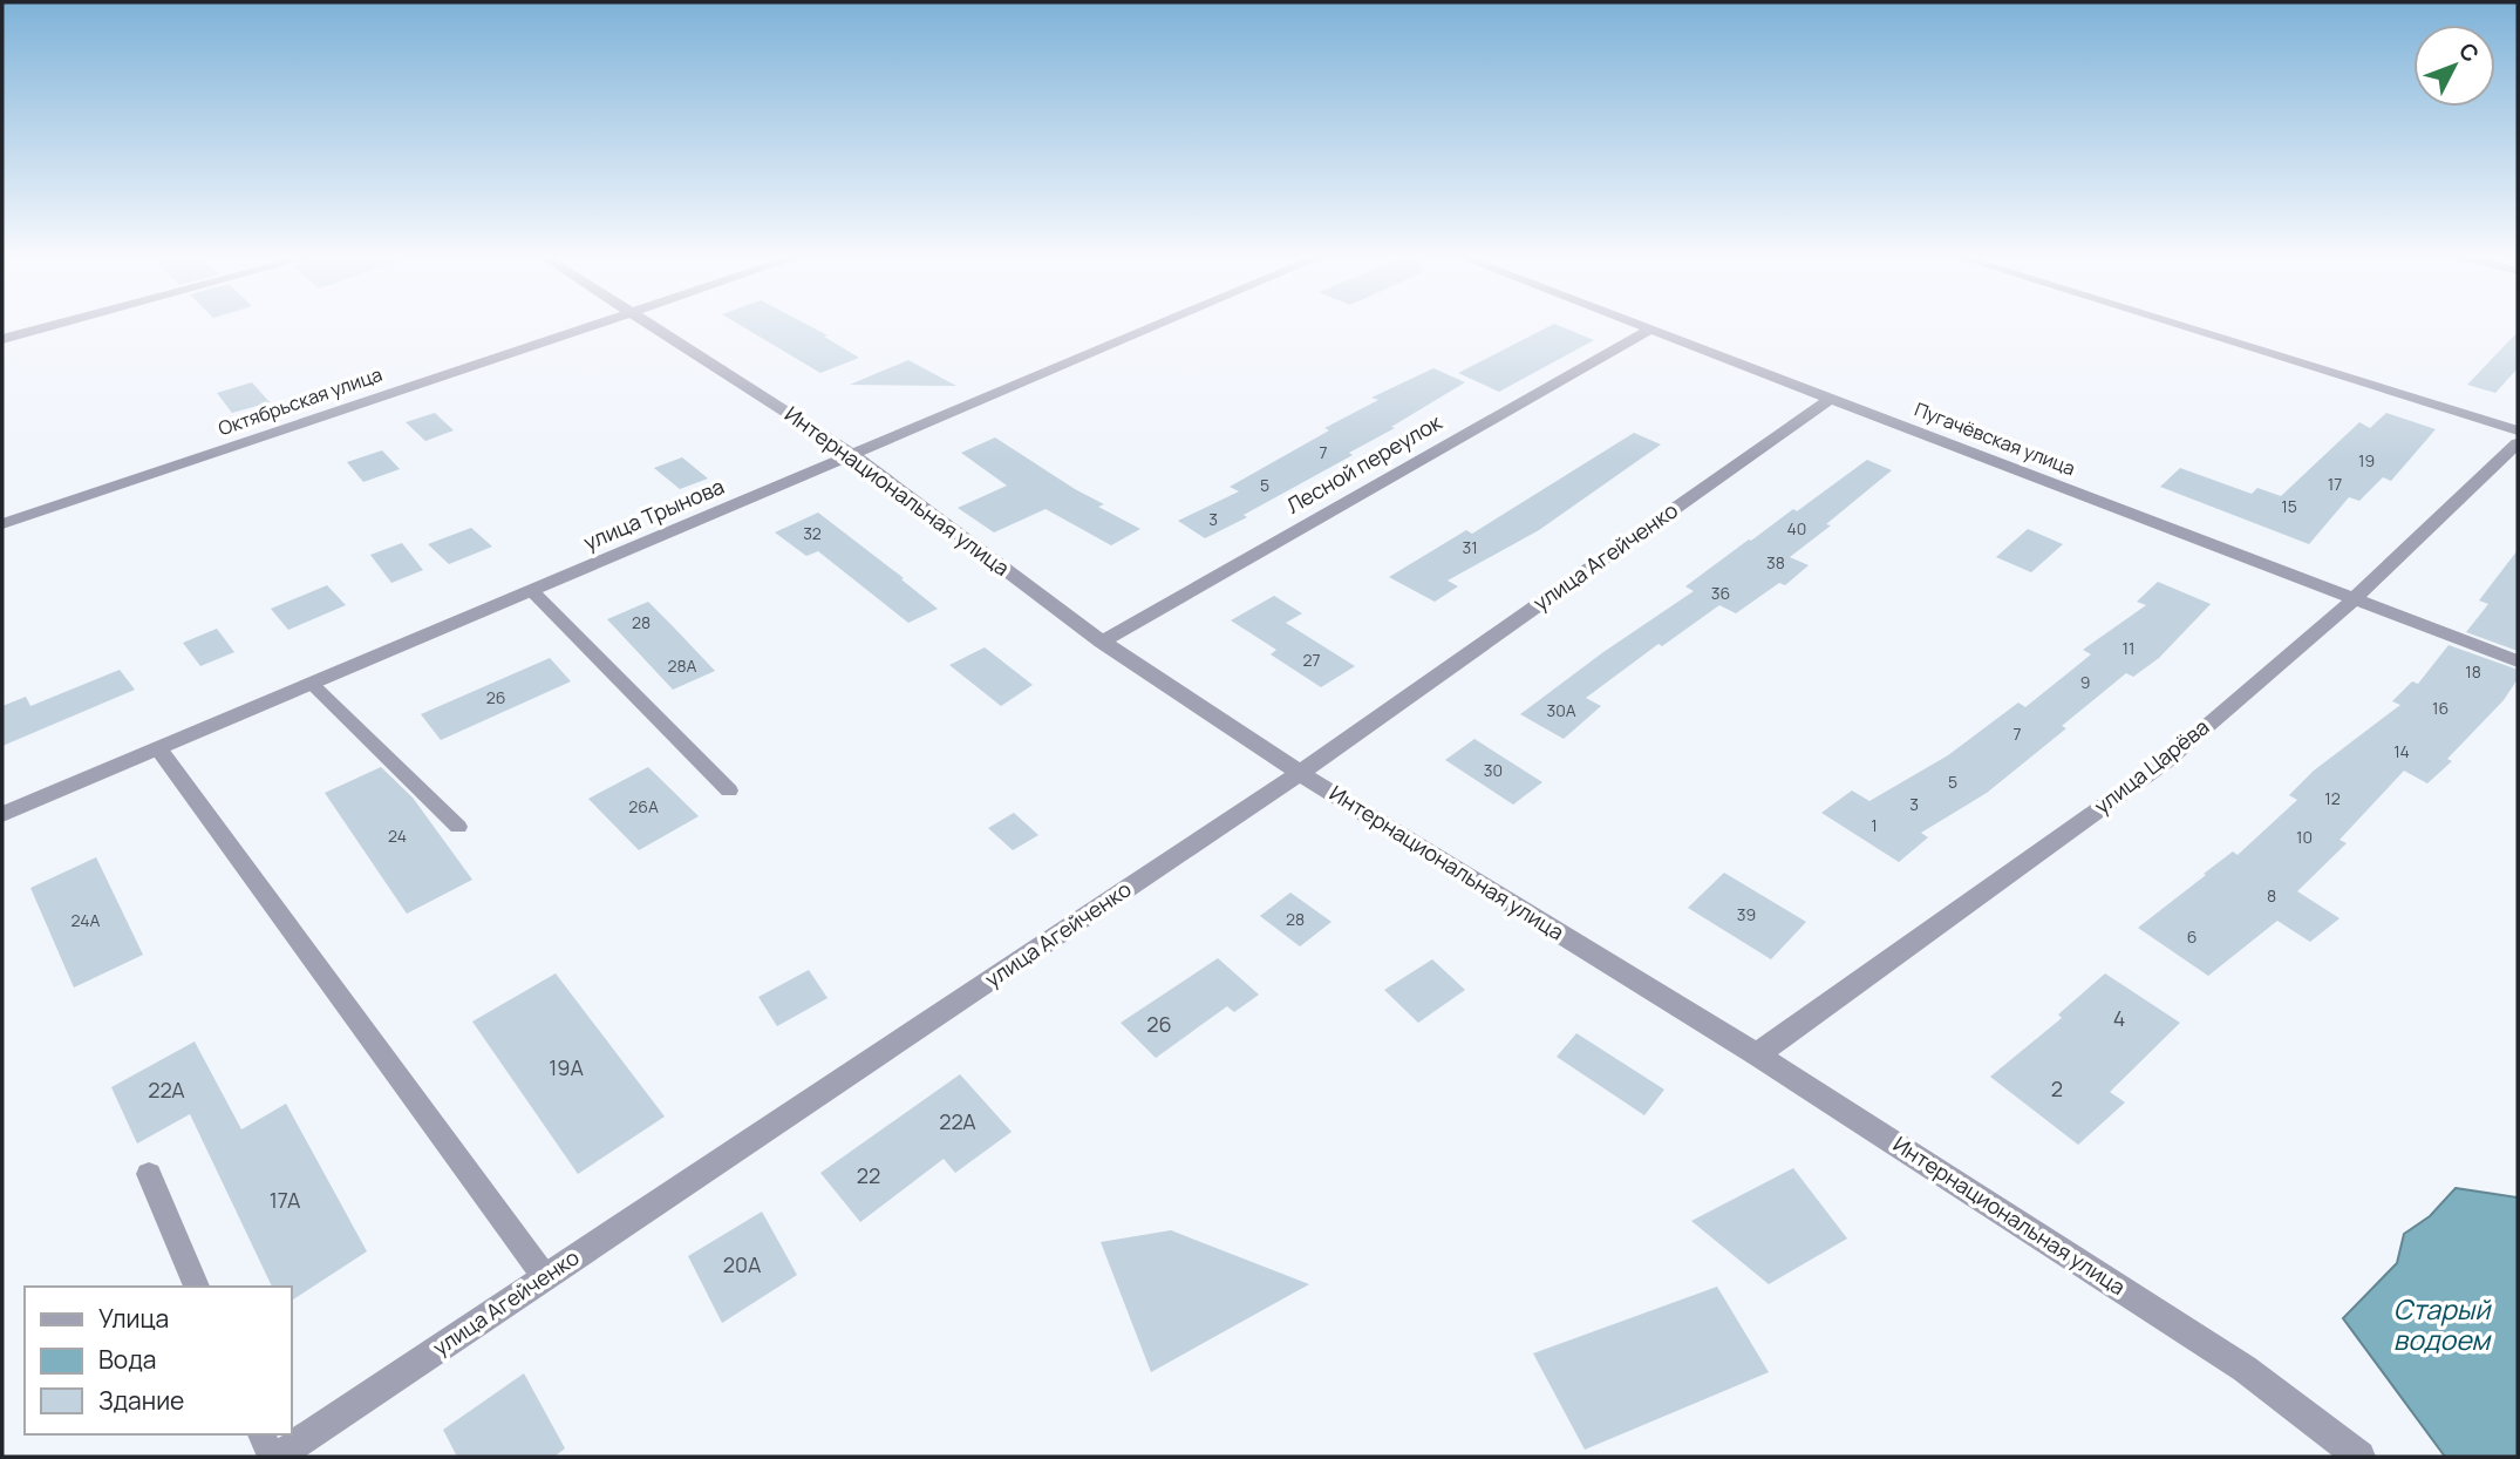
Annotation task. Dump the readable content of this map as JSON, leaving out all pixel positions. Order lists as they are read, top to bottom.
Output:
{
  "streets": {
    "street": [
      "Октябрьская улица",
      "Пугачёвская улица",
      "Лесной переулок",
      "Интернациональная улица",
      "улица Трынова",
      "улица Агейченко",
      "улица Царёва"
    ]
  },
  "crossings": [
    ["Пугачёвская улица", "Лесной переулок"],
    ["Пугачёвская улица", "улица Агейченко"],
    ["Пугачёвская улица", "улица Царёва"],
    ["Лесной переулок", "Интернациональная улица"],
    ["Интернациональная улица", "улица Трынова"],
    ["Интернациональная улица", "улица Агейченко"],
    ["Интернациональная улица", "улица Царёва"]
  ],
  "water": ["Старый водоем"],
  "house_numbers": [
    "7",
    "19",
    "17",
    "5",
    "15",
    "3",
    "40",
    "32",
    "31",
    "38",
    "36",
    "28",
    "11",
    "27",
    "28А",
    "18",
    "9",
    "26",
    "16",
    "30А",
    "7",
    "14",
    "30",
    "5",
    "12",
    "3",
    "26А",
    "1",
    "24",
    "10",
    "8",
    "39",
    "28",
    "24А",
    "6",
    "4",
    "26",
    "19А",
    "2",
    "22А",
    "22А",
    "22",
    "17А",
    "20А"
  ],
  "legend": ["Улица", "Вода", "Здание"],
  "north": "top right"
}
